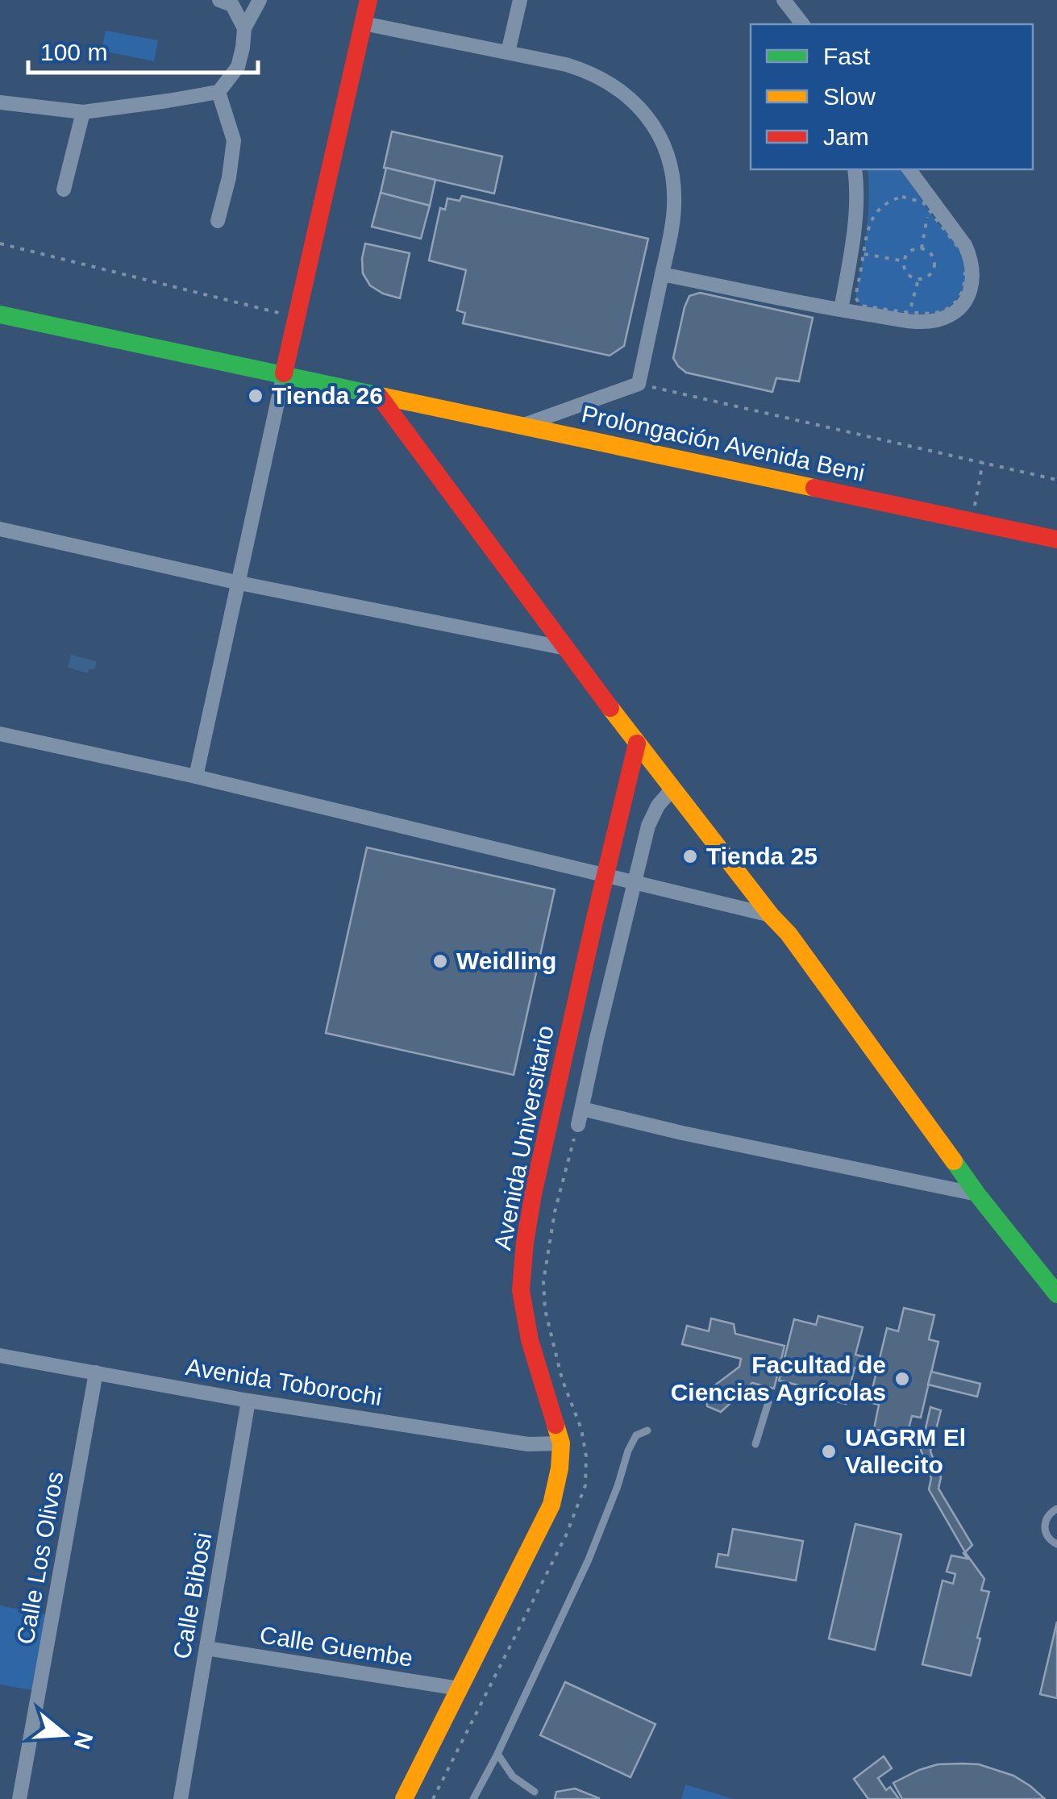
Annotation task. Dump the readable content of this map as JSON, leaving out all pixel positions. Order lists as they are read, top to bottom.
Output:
{
  "streets": {
    "street": [
      "Prolongación Avenida Beni",
      "Avenida Universitario",
      "Avenida Toborochi",
      "Calle Los Olivos",
      "Calle Bibosi",
      "Calle Guembe"
    ]
  },
  "crossings": [
    ["Avenida Universitario", "Avenida Toborochi"],
    ["Avenida Universitario", "Calle Guembe"],
    ["Avenida Toborochi", "Calle Los Olivos"],
    ["Avenida Toborochi", "Calle Bibosi"],
    ["Calle Bibosi", "Calle Guembe"]
  ],
  "places": [
    "Tienda 26",
    "Tienda 25",
    "Weidling",
    "Facultad de Ciencias Agrícolas",
    "UAGRM El Vallecito"
  ],
  "legend": ["Fast", "Slow", "Jam"],
  "scale_bar": "100 m",
  "north": "right"
}
